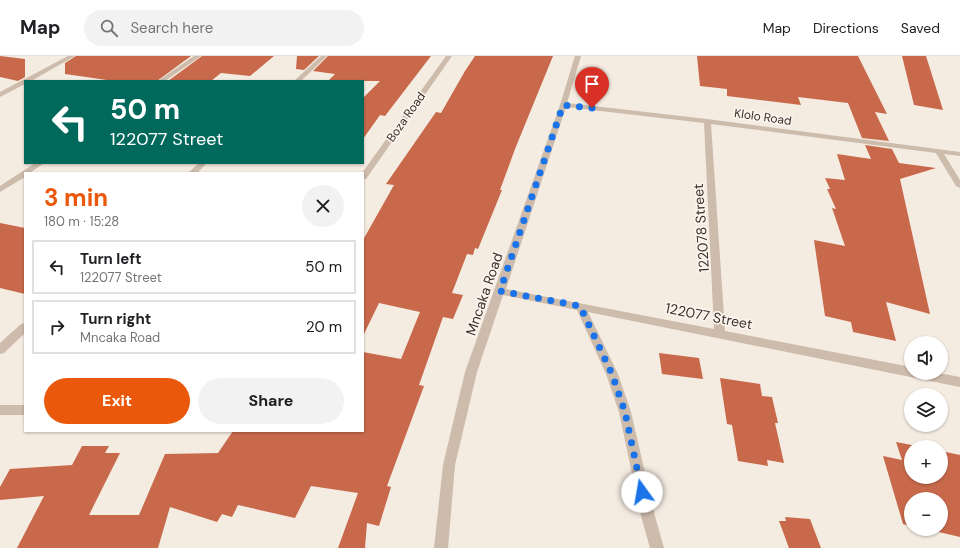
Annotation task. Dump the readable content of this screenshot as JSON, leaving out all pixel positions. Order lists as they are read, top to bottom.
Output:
{
  "streets": {
    "street": [
      "Boza Road",
      "Klolo Road",
      "122078 Street",
      "Mncaka Road",
      "122077 Street"
    ]
  },
  "crossings": [
    ["Klolo Road", "122078 Street"],
    ["Klolo Road", "Mncaka Road"],
    ["122078 Street", "122077 Street"],
    ["Mncaka Road", "122077 Street"]
  ],
  "page": {
    "header": "Map",
    "search": "Search here",
    "nav": ["Map", "Directions", "Saved"],
    "turn": ["50 m", "122077 Street"],
    "heading": ["3 min", "180 m · 15:28"],
    "list": [
      {
        "name": "Turn left",
        "note": "122077 Street",
        "value": "50 m"
      },
      {
        "name": "Turn right",
        "note": "Mncaka Road",
        "value": "20 m"
      }
    ],
    "map_buttons": ["+", "−"],
    "buttons": ["Exit", "Share"]
  }
}
